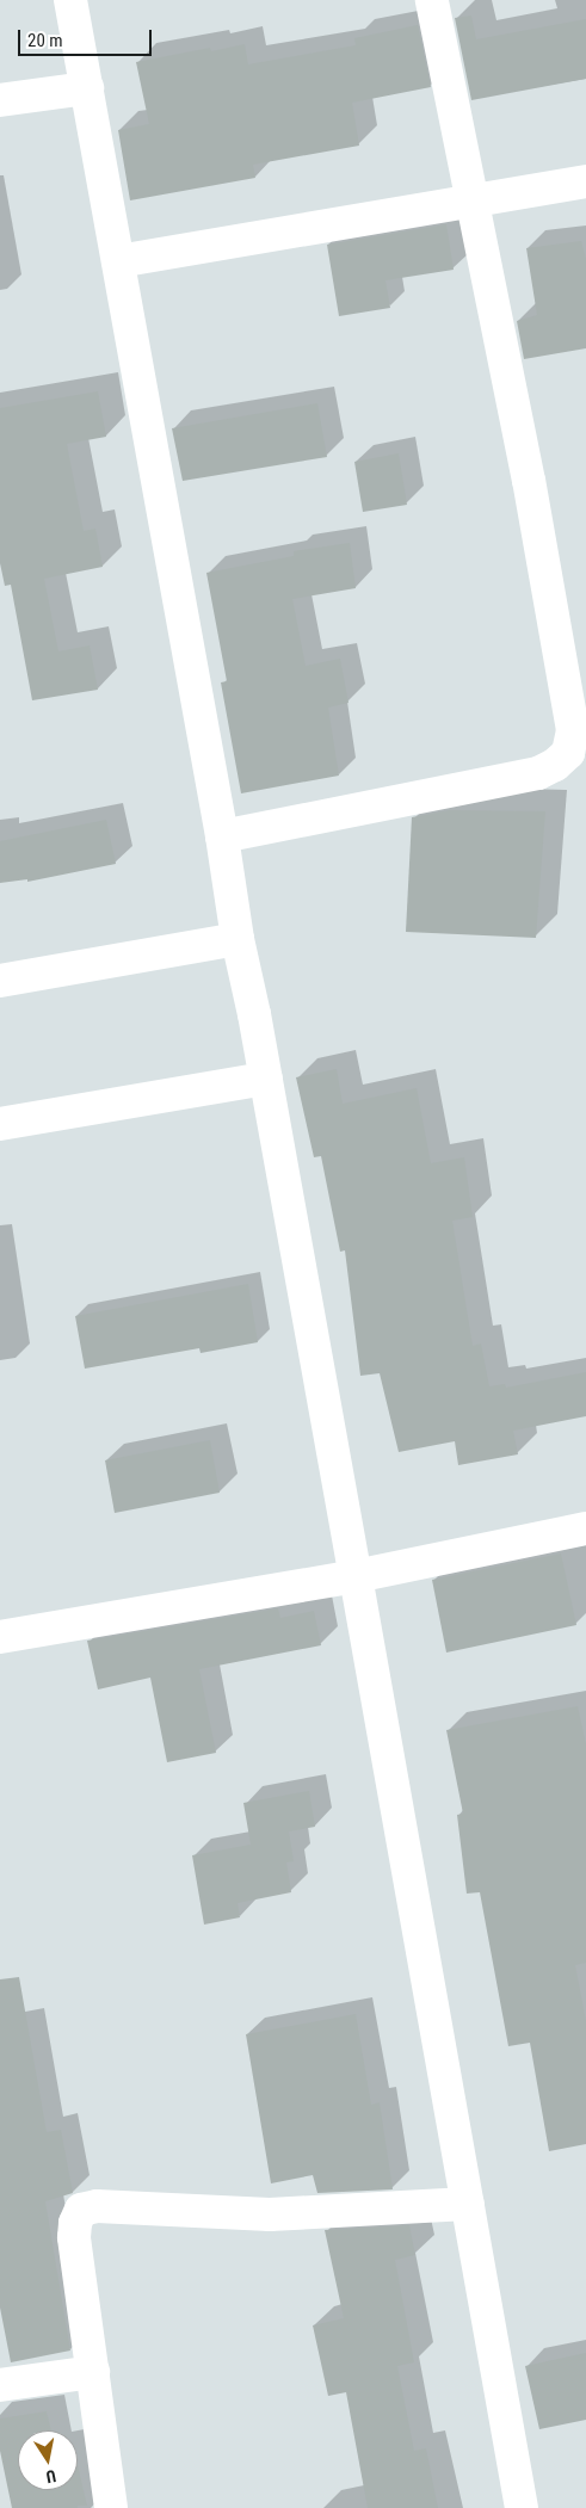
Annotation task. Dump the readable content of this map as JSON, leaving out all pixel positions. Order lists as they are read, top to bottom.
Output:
{
  "scale_bar": "20 m",
  "north": "bottom"
}
